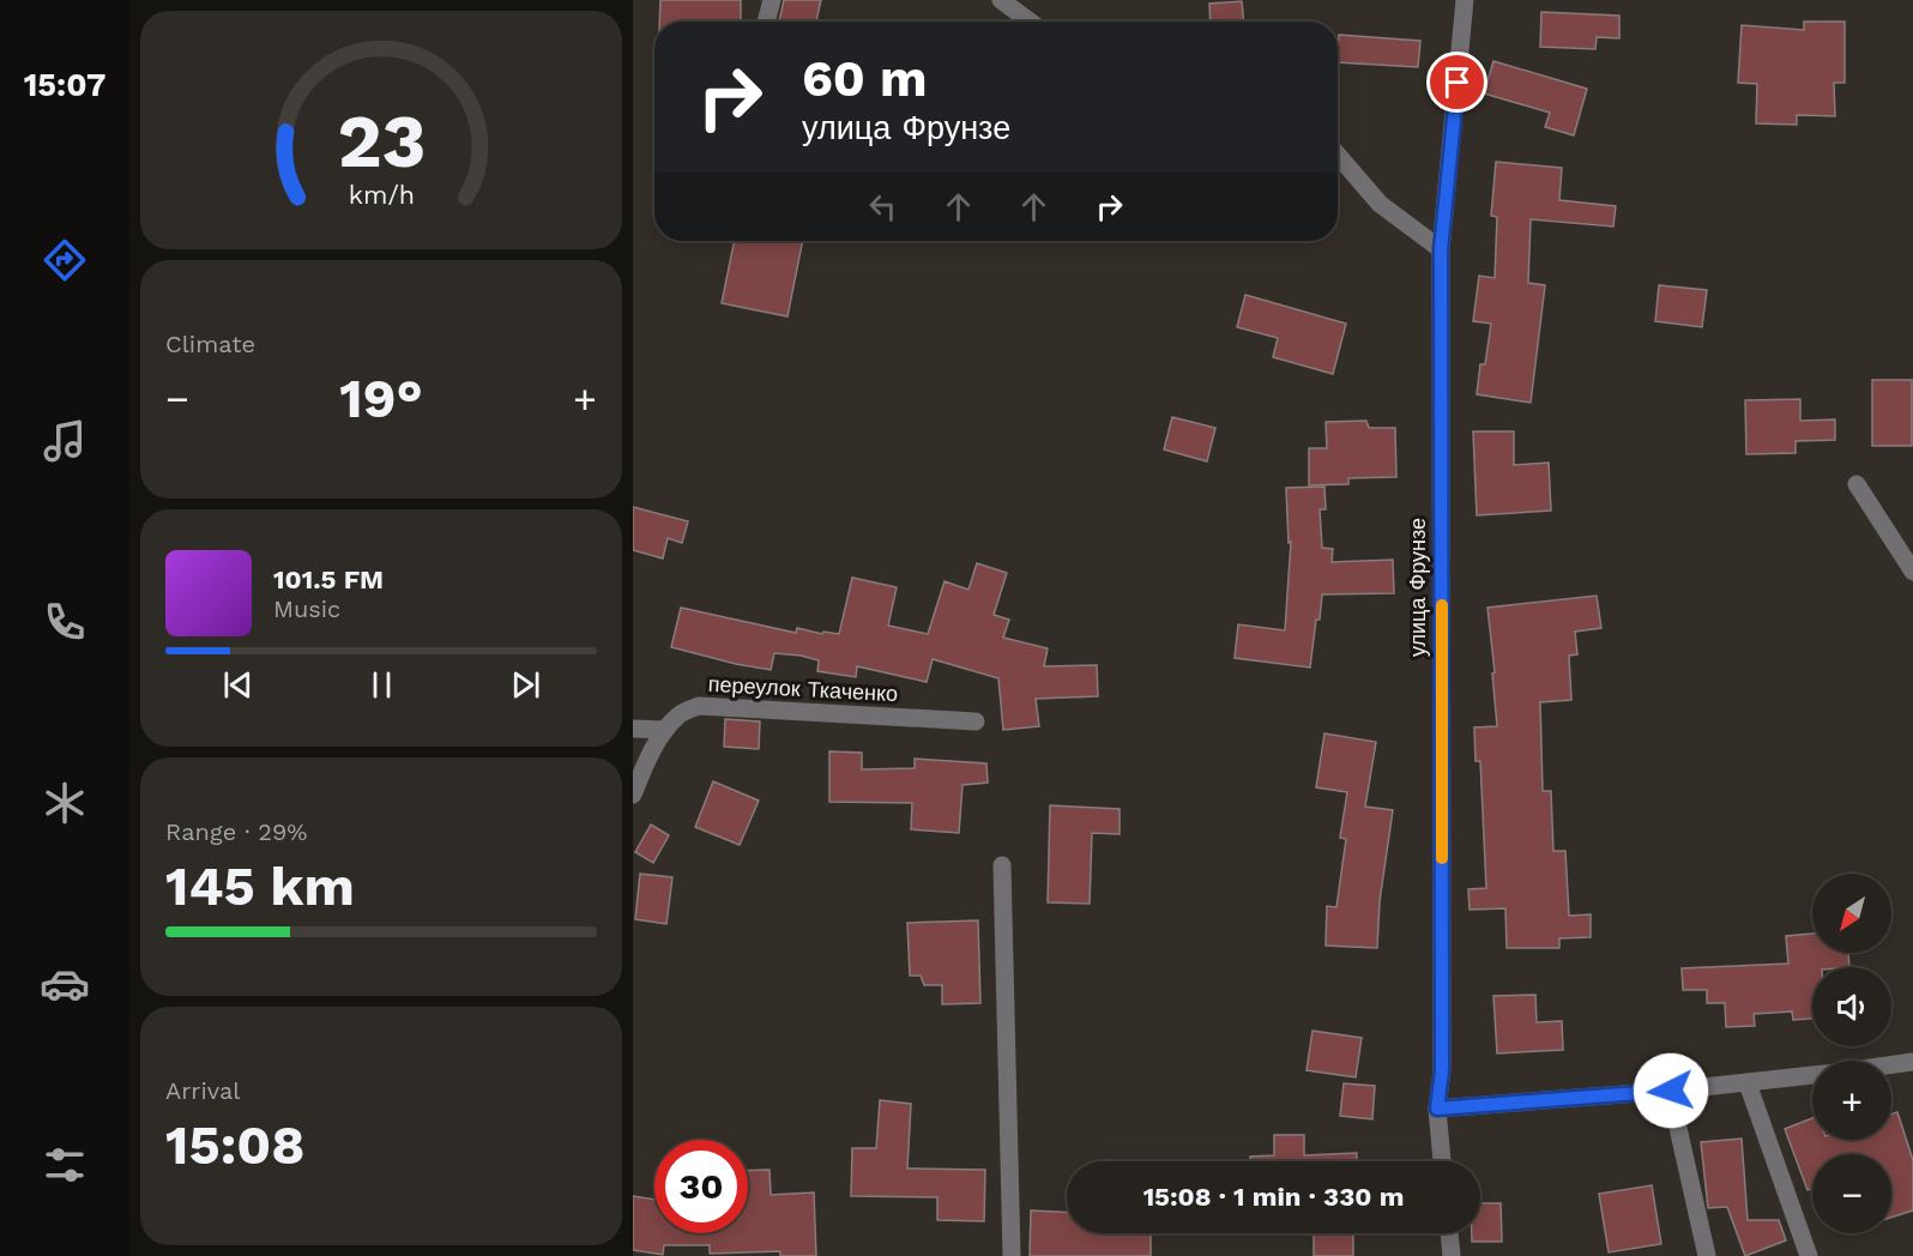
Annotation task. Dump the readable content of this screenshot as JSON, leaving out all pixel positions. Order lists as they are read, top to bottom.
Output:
{
  "streets": {
    "street": ["улица Фрунзе", "переулок Ткаченко"]
  },
  "north": "bottom left",
  "page": {
    "tabs": "15:07",
    "turn": ["60 m", "улица Фрунзе"],
    "tile": [
      "Climate",
      ["Range · 29%", "145 km"],
      ["Arrival", "15:08"]
    ],
    "heat": ["−", "19°", "+"],
    "song": ["101.5 FM", "Music"],
    "map_buttons": ["+", "−"],
    "limit": "30",
    "trip": "15:08 · 1 min · 330 m",
    "gauge": ["23", "km/h"]
  }
}
